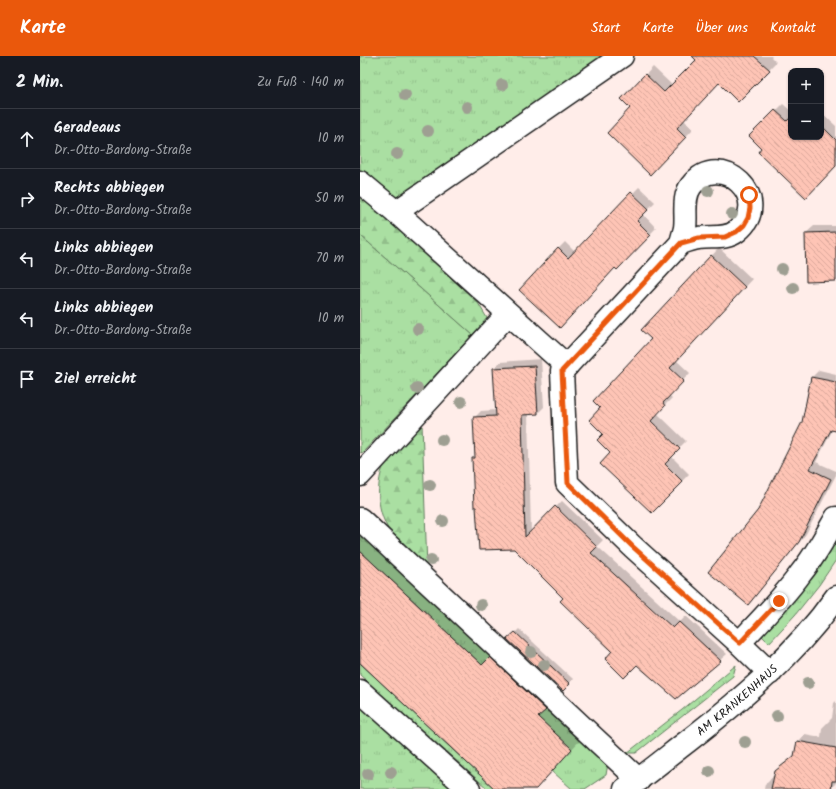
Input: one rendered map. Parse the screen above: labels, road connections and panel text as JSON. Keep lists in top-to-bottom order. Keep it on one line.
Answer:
{"streets":{"street":["AM KRANKENHAUS"]},"page":{"header":"Karte","nav":["Start","Karte","Über uns","Kontakt"],"heading":["2 Min.","Zu Fuß · 140 m"],"map_buttons":["+","−"],"list":[["Geradeaus","Dr.-Otto-Bardong-Straße","10 m"],["Rechts abbiegen","Dr.-Otto-Bardong-Straße","50 m"],["Links abbiegen","Dr.-Otto-Bardong-Straße","70 m"],["Links abbiegen","Dr.-Otto-Bardong-Straße","10 m"],"Ziel erreicht"]}}
